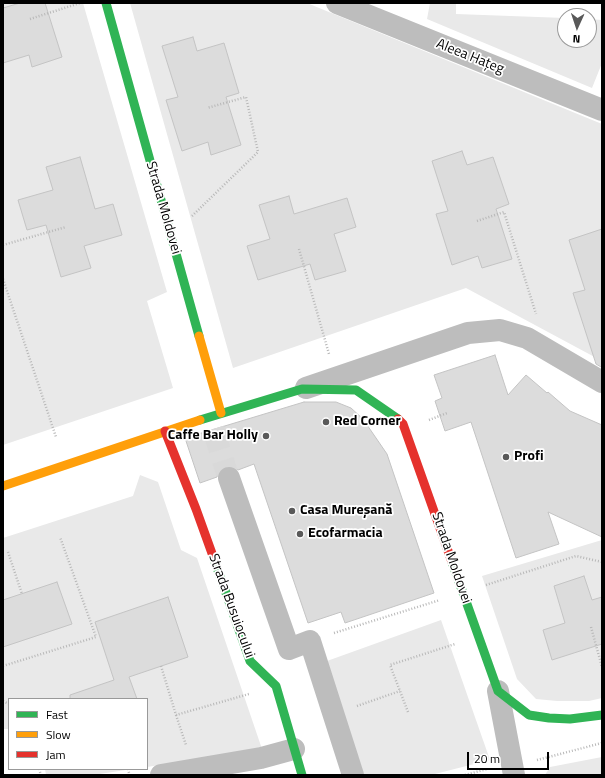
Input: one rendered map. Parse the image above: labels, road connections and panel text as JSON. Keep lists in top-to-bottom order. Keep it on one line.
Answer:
{"streets":{"street":["Aleea Hațeg","Strada Moldovei","Strada Busuiocului"]},"crossings":[["Strada Moldovei","Strada Busuiocului"]],"places":["Red Corner","Caffe Bar Holly","Profi","Casa Mureșană","Ecofarmacia"],"legend":["Fast","Slow","Jam"],"scale_bar":"20 m","north":"bottom"}
